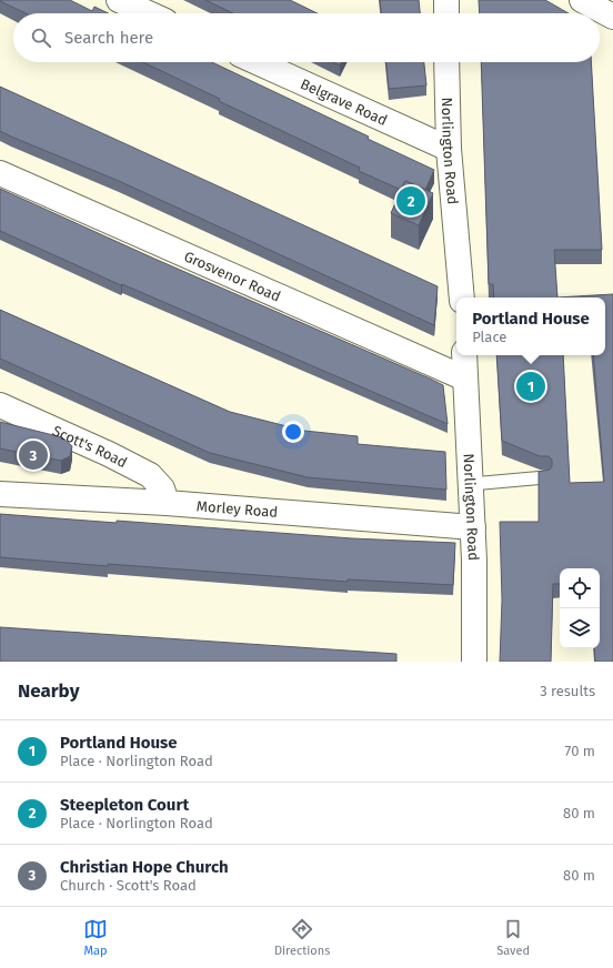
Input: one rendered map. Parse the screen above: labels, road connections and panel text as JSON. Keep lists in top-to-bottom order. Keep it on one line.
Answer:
{"streets":{"street":["Belgrave Road","Norlington Road","Grosvenor Road","Scott's Road","Morley Road"]},"crossings":[["Belgrave Road","Norlington Road"],["Norlington Road","Grosvenor Road"],["Norlington Road","Morley Road"],["Scott's Road","Morley Road"]],"page":{"search":"Search here","pins":["2","1","3"],"popup":["Portland House","Place"],"heading":["Nearby","3 results"],"list":[{"mark":"1","name":"Portland House","note":"Place · Norlington Road","value":"70 m"},{"mark":"2","name":"Steepleton Court","note":"Place · Norlington Road","value":"80 m"},{"mark":"3","name":"Christian Hope Church","note":"Church · Scott's Road","value":"80 m"}],"nav":["Map","Directions","Saved"]}}
